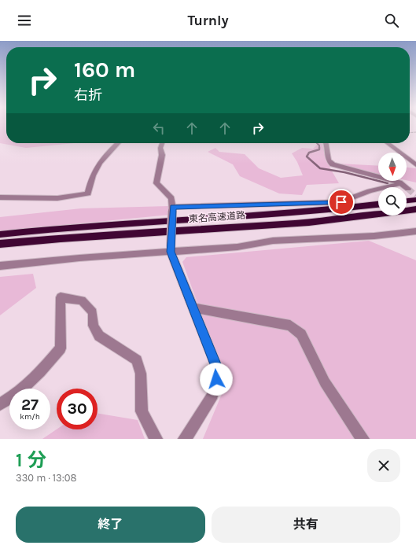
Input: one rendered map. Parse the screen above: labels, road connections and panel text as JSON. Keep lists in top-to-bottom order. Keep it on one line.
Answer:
{"streets":{"highway":["東名高速道路"]},"north":"bottom","page":{"header":"Turnly","turn":["160 m","右折"],"speed":"27 km/h","limit":"30","heading":["1 分","330 m · 13:08"],"buttons":["終了","共有"]}}
